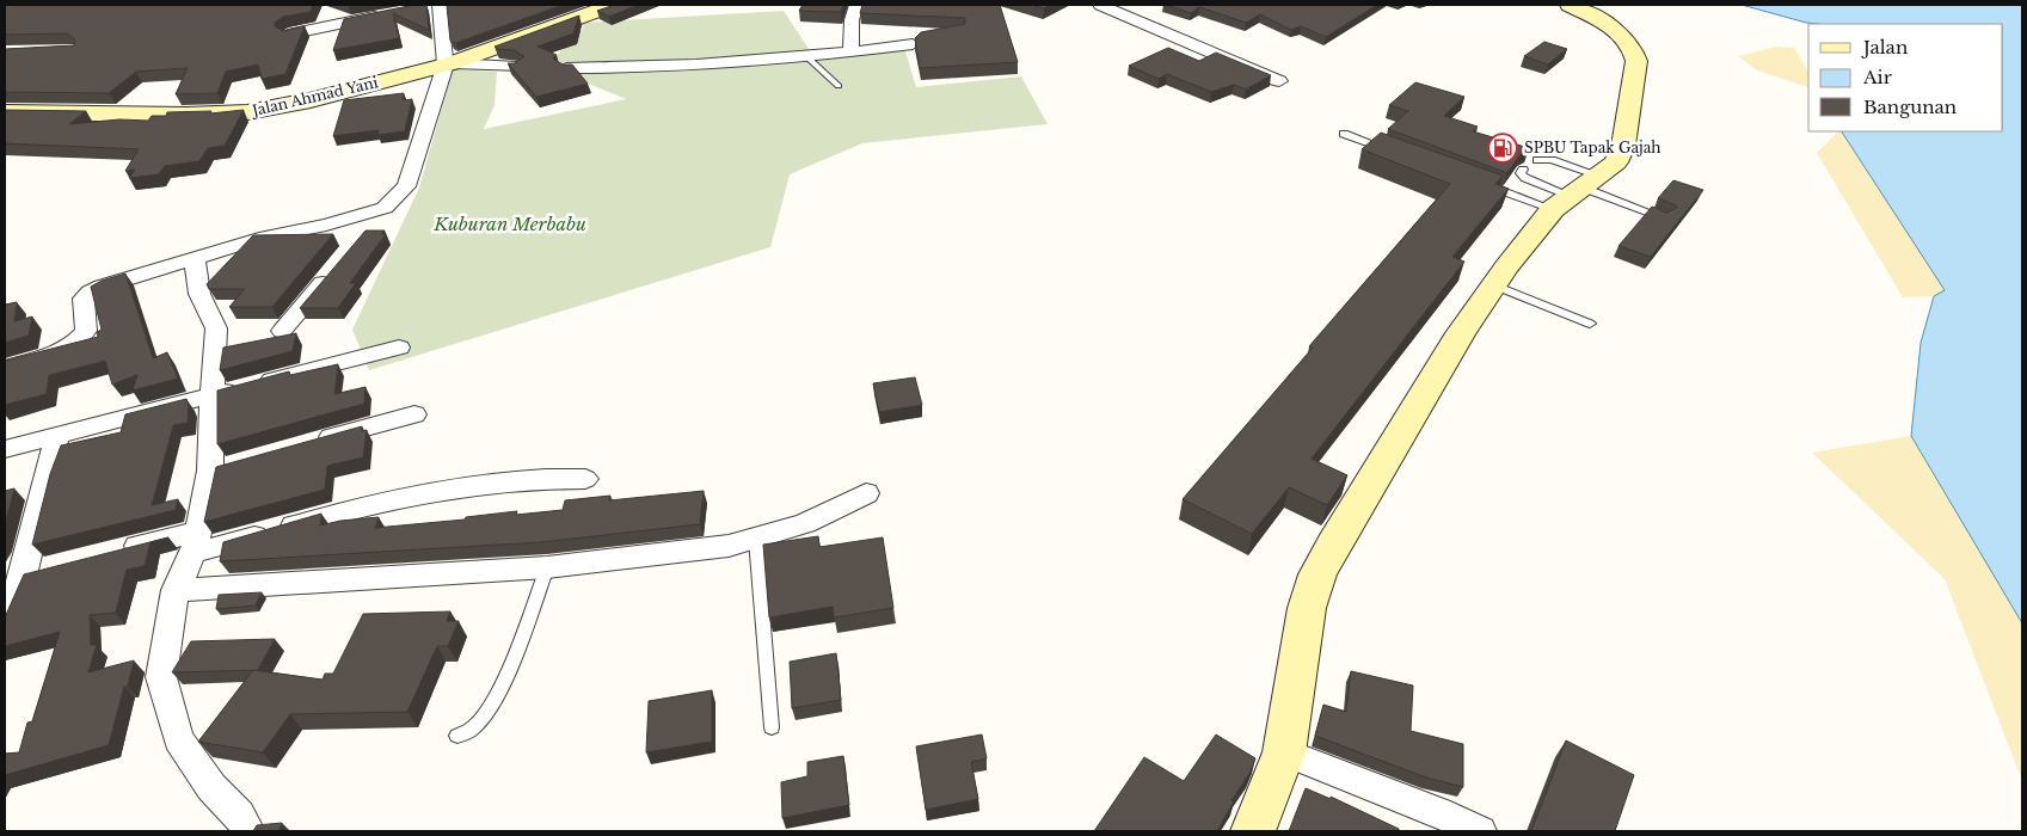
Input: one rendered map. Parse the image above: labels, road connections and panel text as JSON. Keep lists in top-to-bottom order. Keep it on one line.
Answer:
{"streets":{"street":["Jalan Ahmad Yani"]},"parks":["Kuburan Merbabu"],"places":{"fuel station":["SPBU Tapak Gajah"]},"legend":["Jalan","Air","Bangunan"]}
